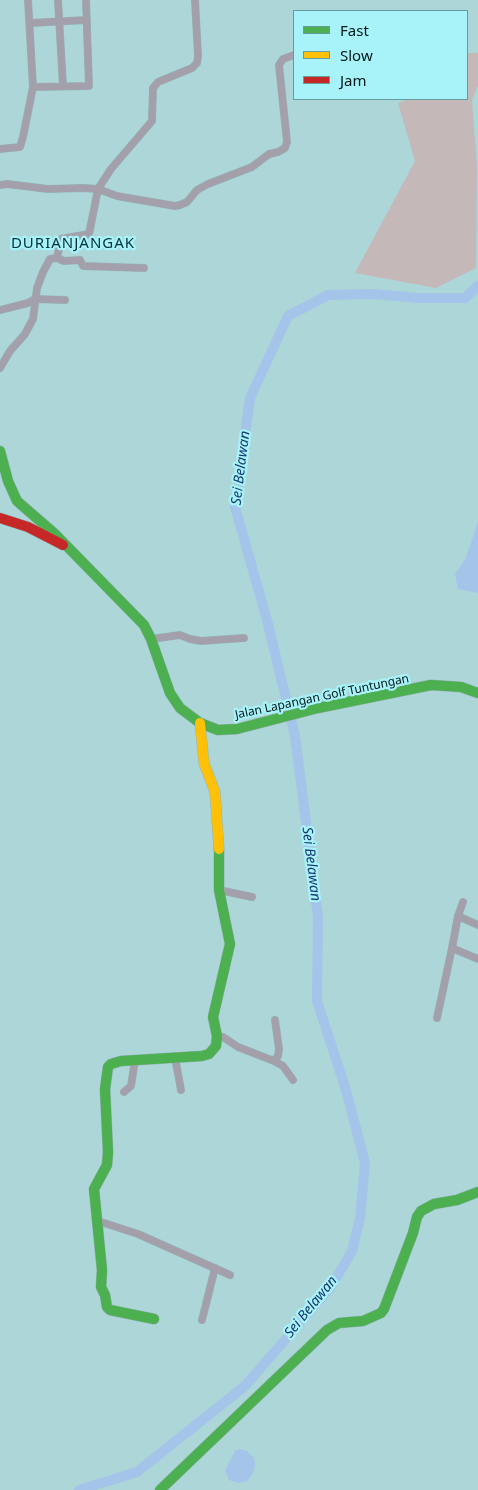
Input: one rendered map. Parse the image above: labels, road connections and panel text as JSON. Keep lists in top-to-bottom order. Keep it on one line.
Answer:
{"streets":{"street":["Jalan Lapangan Golf Tuntungan"]},"districts":["DURIANJANGAK"],"water":["Sei Belawan"],"legend":["Fast","Slow","Jam"]}
